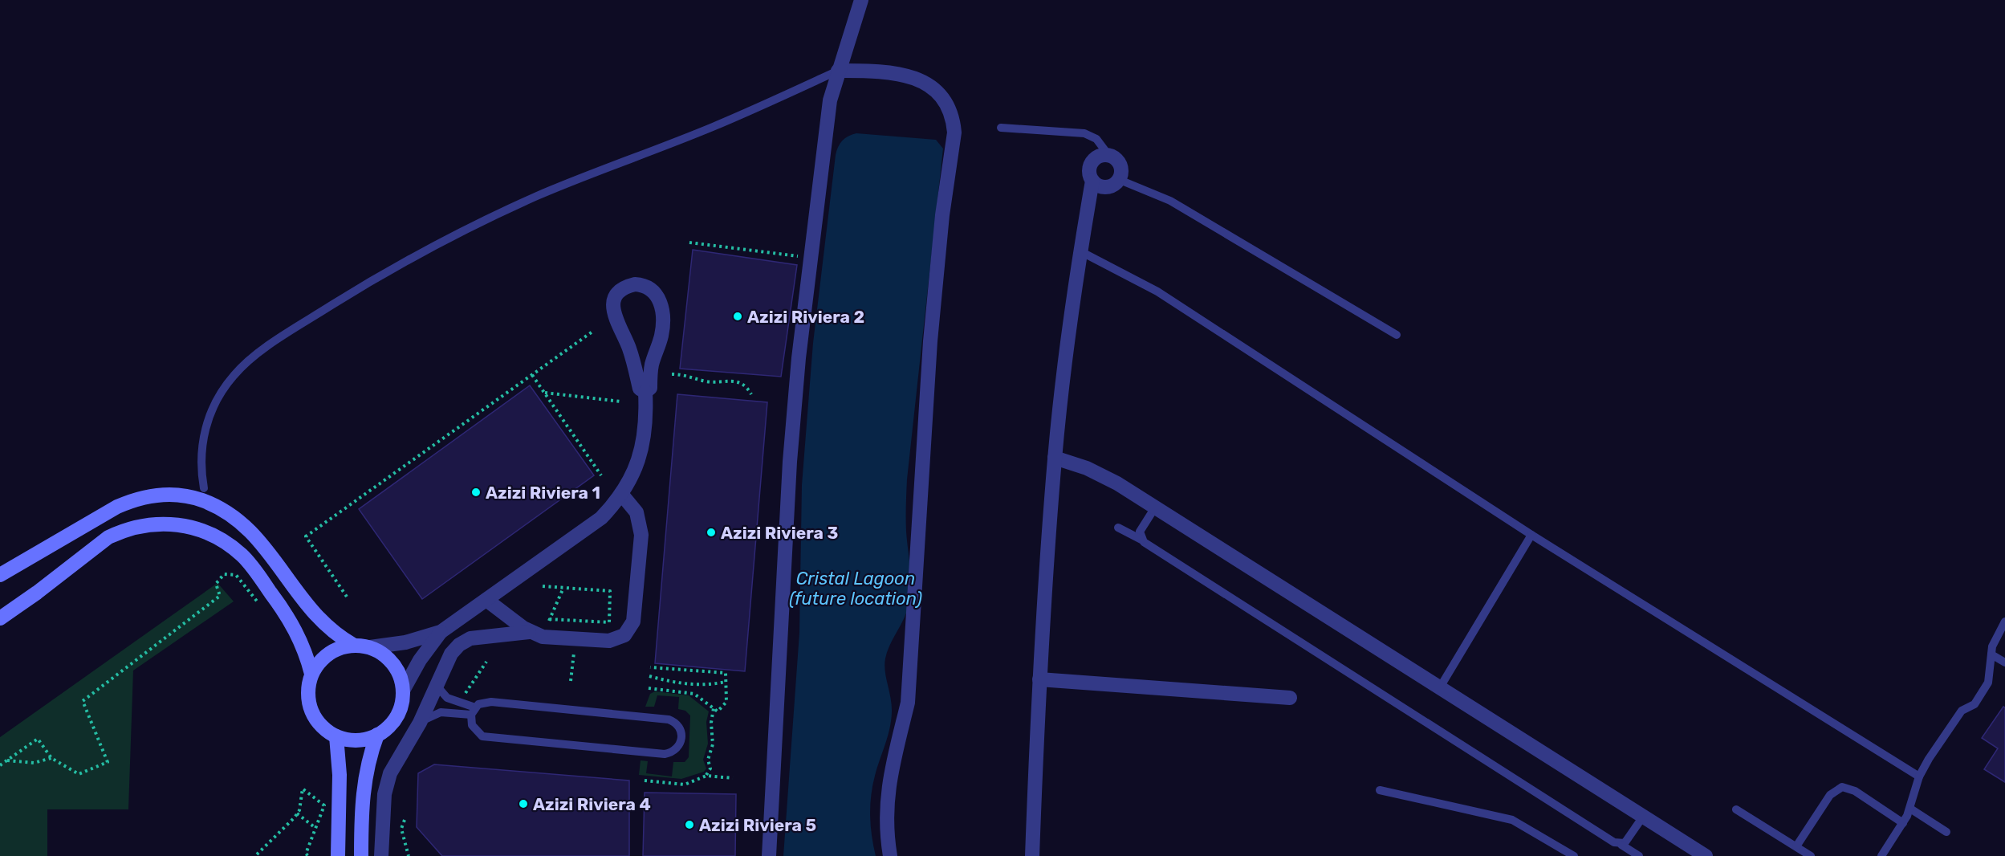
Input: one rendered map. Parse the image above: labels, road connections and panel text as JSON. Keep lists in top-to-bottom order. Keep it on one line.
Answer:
{"water":["Cristal Lagoon (future location)"],"places":["Azizi Riviera 2","Azizi Riviera 1","Azizi Riviera 3","Azizi Riviera 4","Azizi Riviera 5"]}
